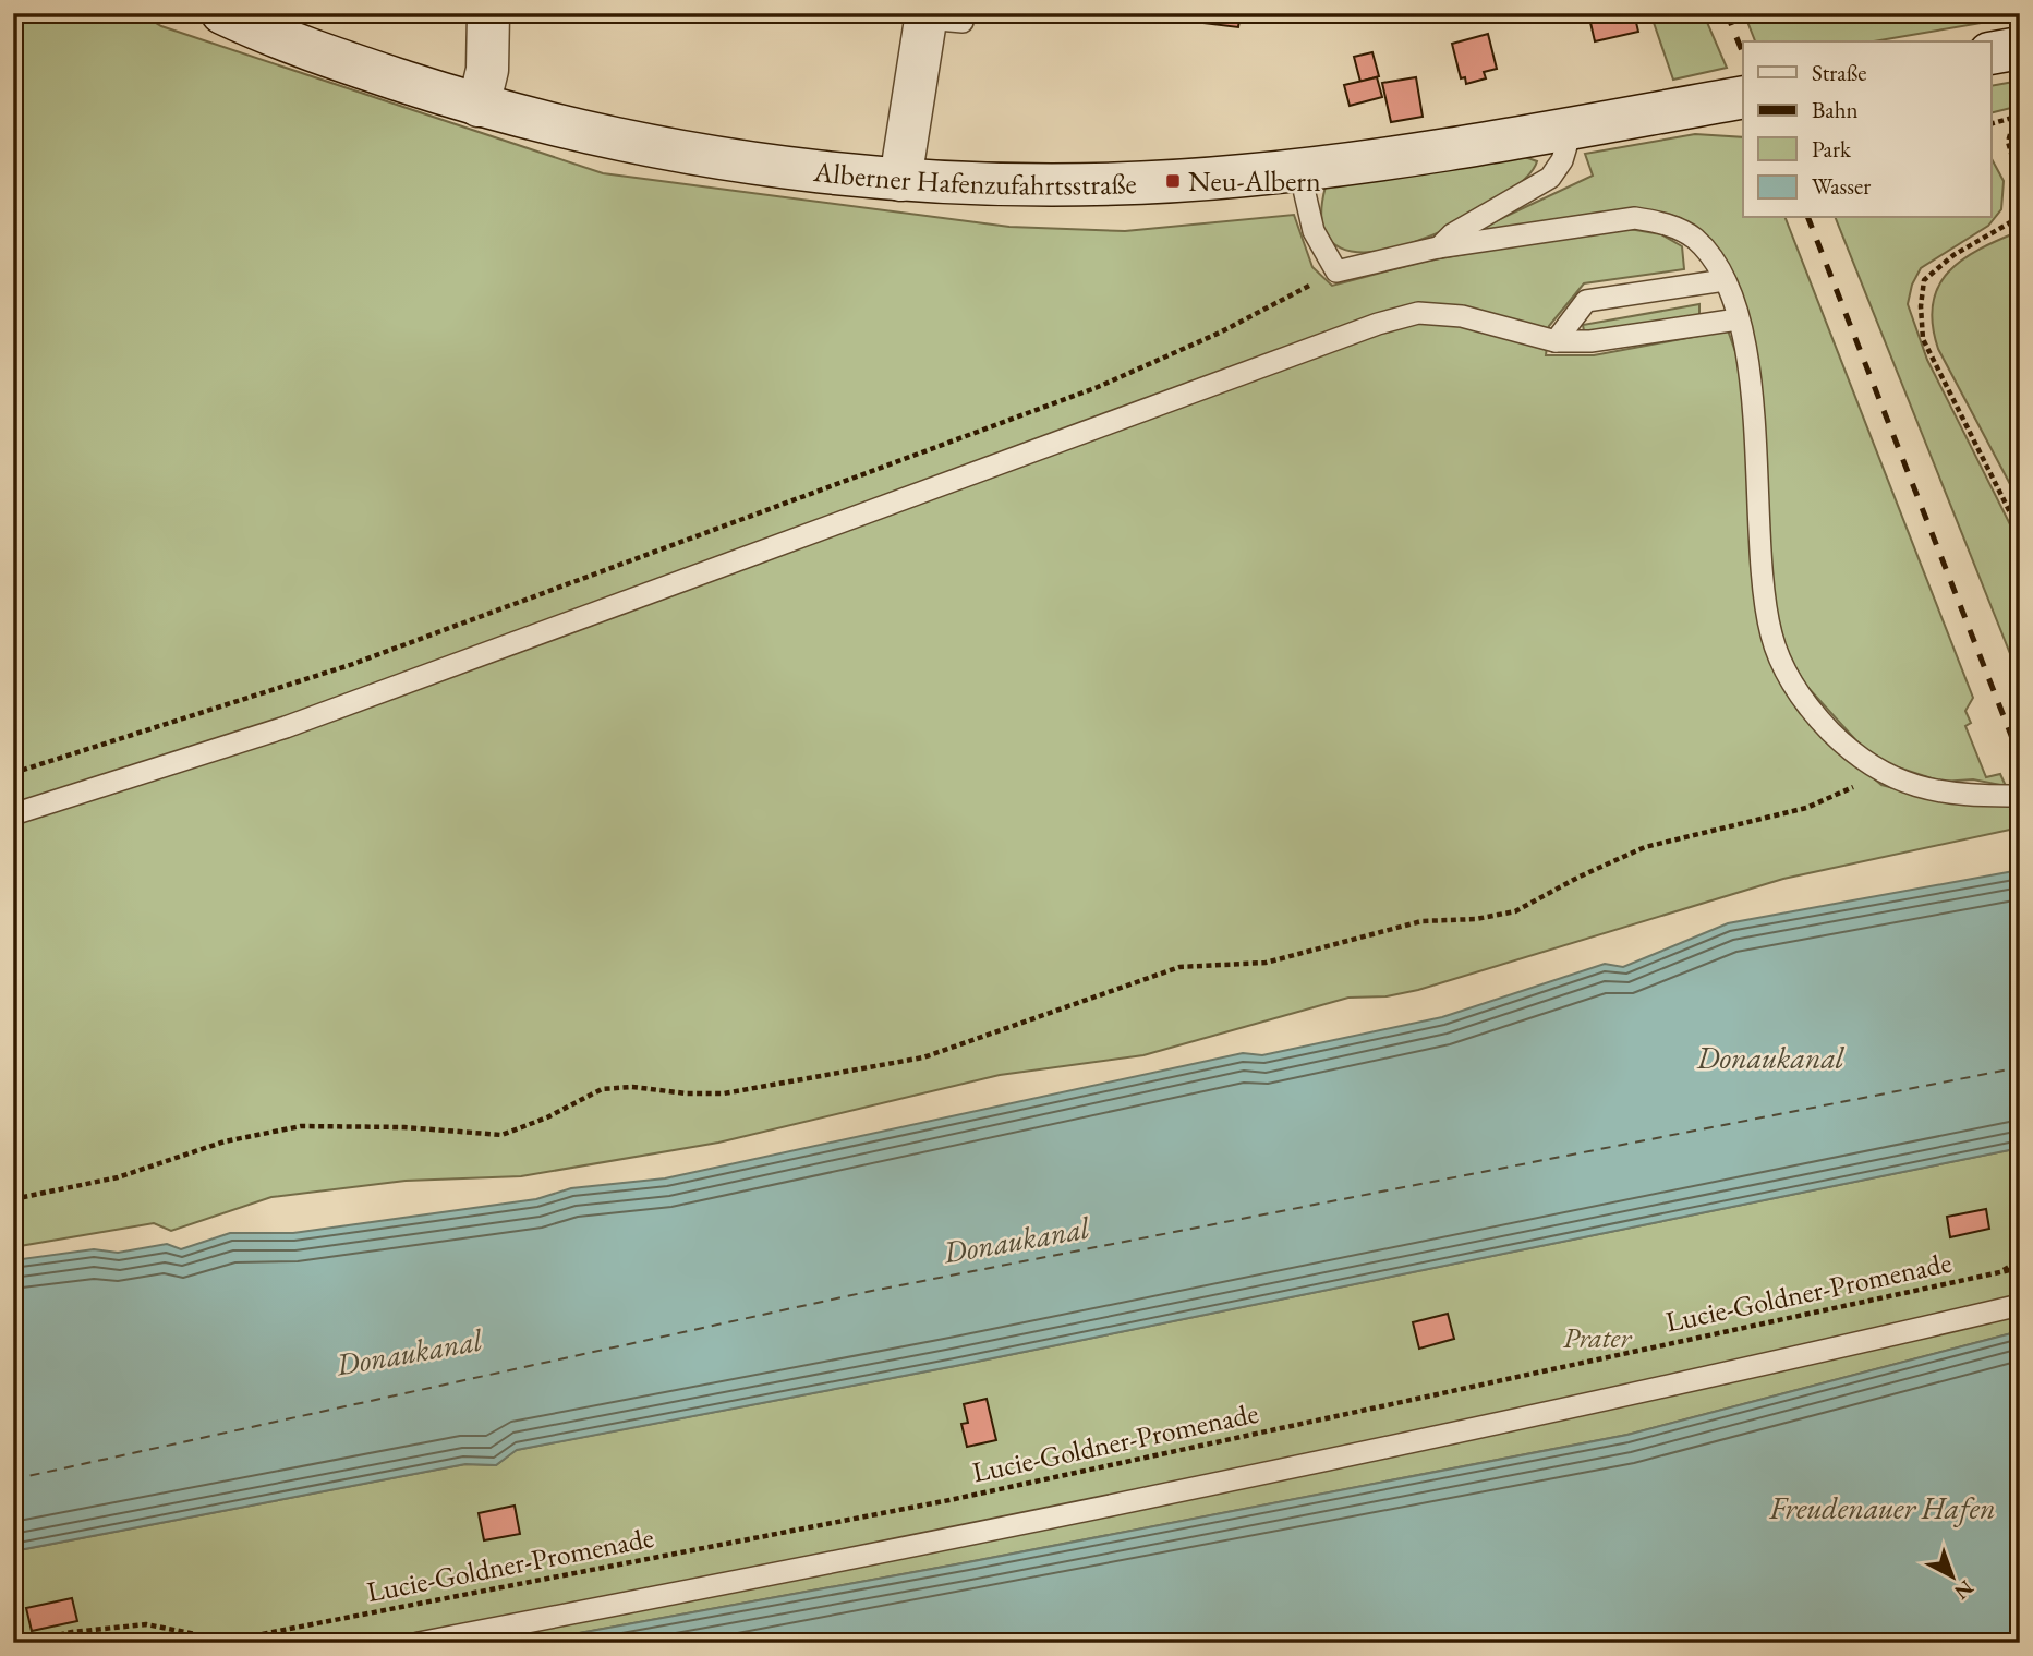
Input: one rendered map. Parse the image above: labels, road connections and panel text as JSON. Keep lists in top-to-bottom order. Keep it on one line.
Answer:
{"streets":{"main road":["Alberner Hafenzufahrtsstraße"],"path":["Lucie-Goldner-Promenade"]},"water":["Donaukanal","Freudenauer Hafen"],"parks":["Prater"],"places":{"transit":["Neu-Albern"]},"legend":["Straße","Bahn","Park","Wasser"],"north":"bottom right"}
